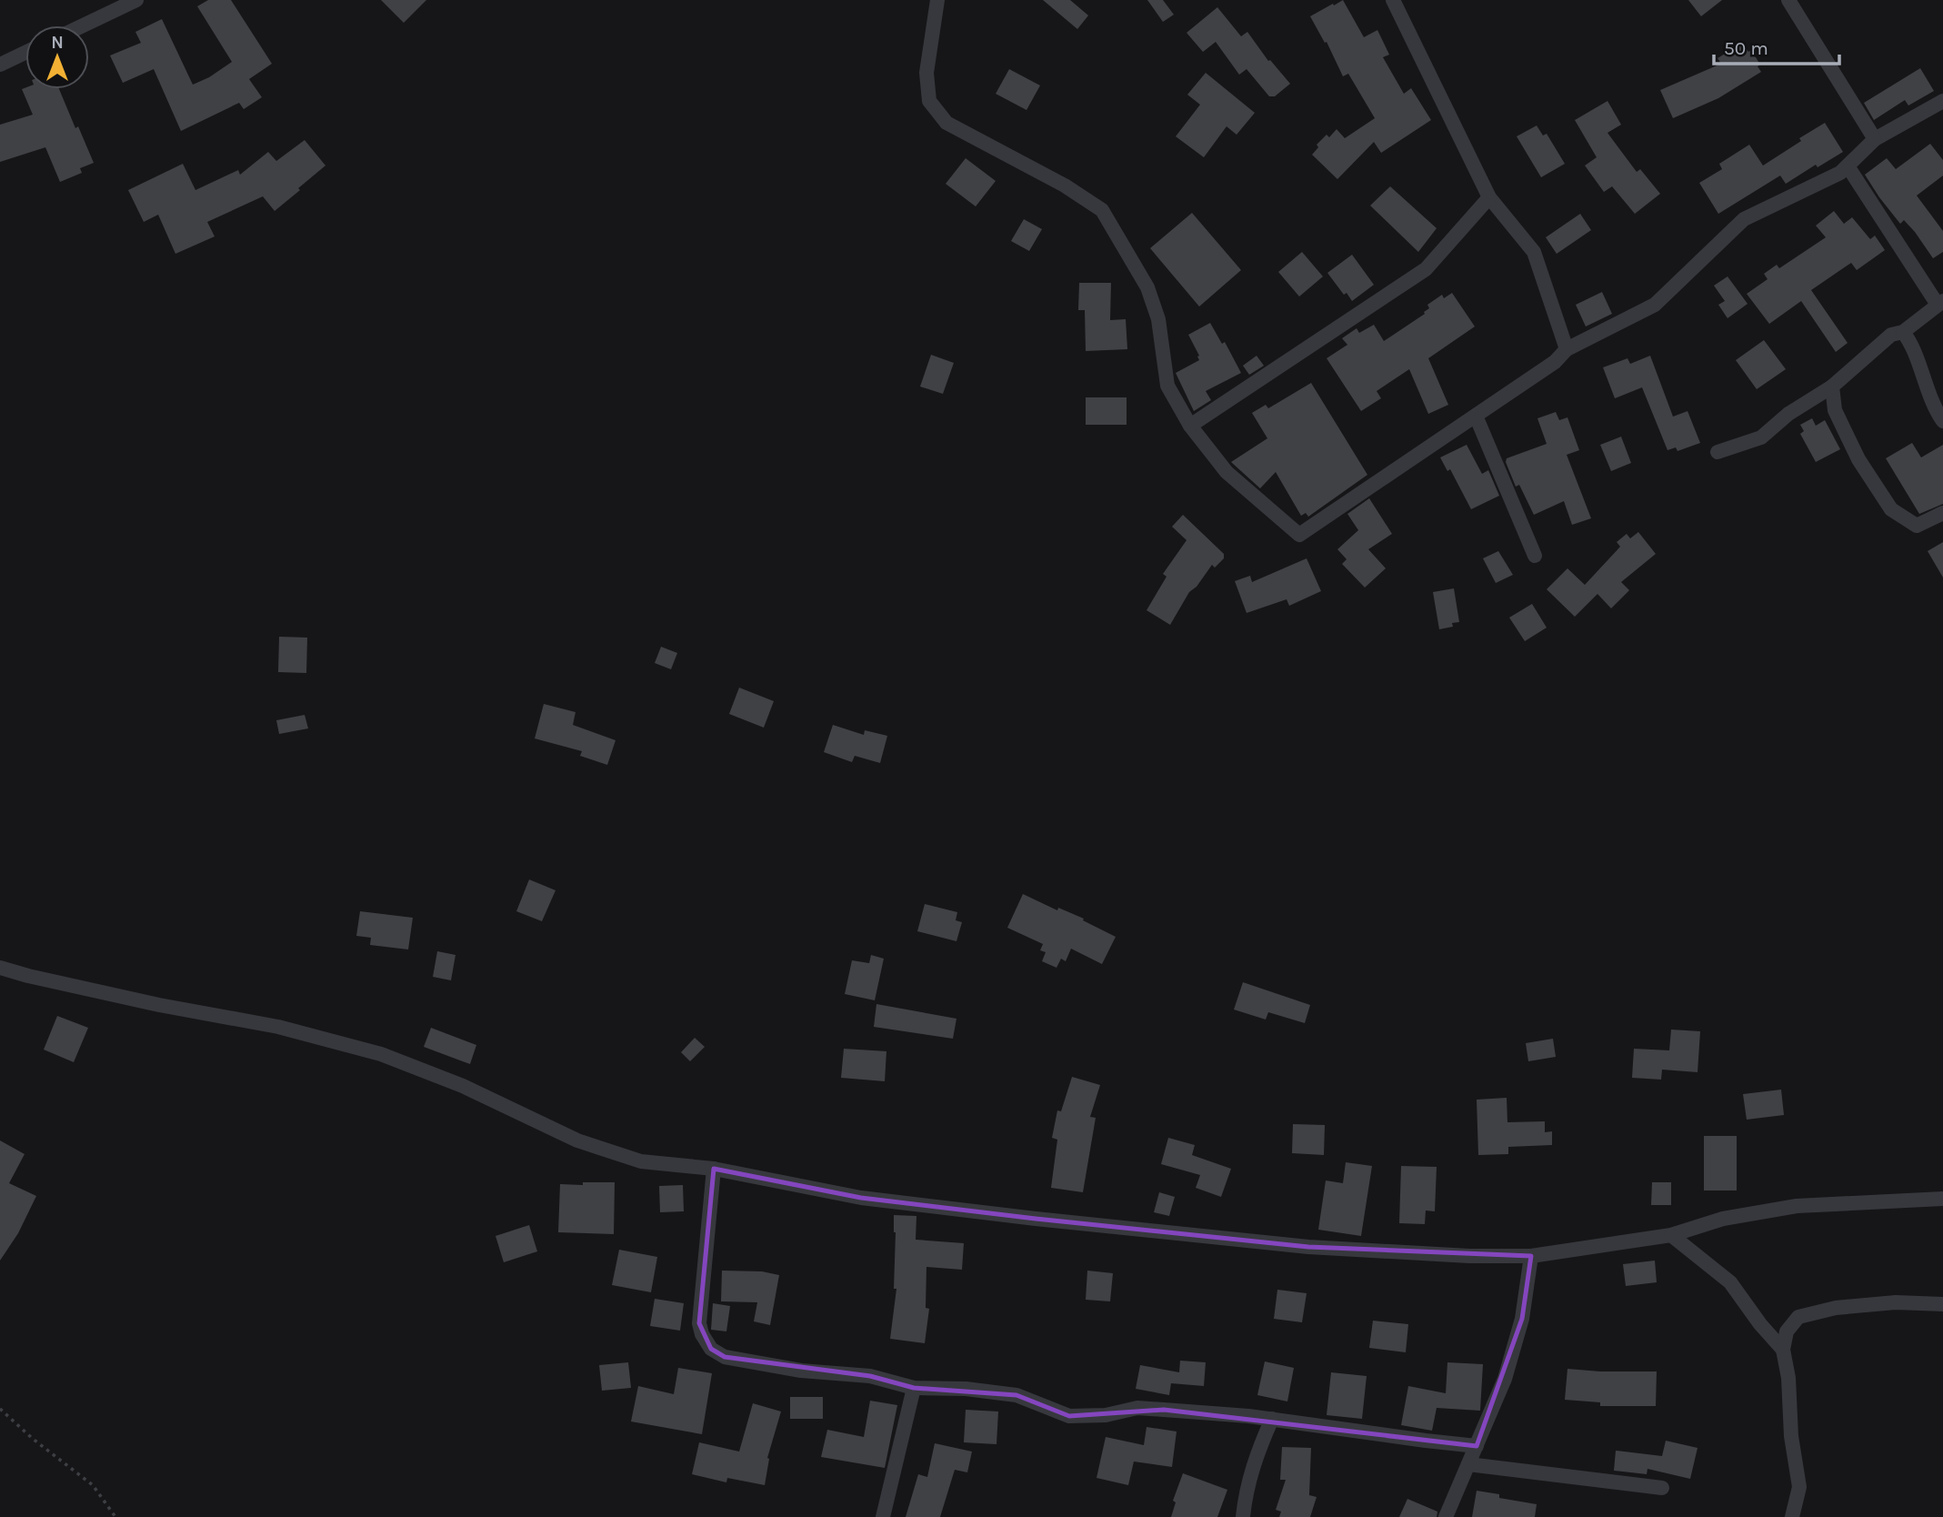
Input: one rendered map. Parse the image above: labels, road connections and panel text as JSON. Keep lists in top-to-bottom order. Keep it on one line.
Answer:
{"scale_bar":"50 m","north":"top"}
